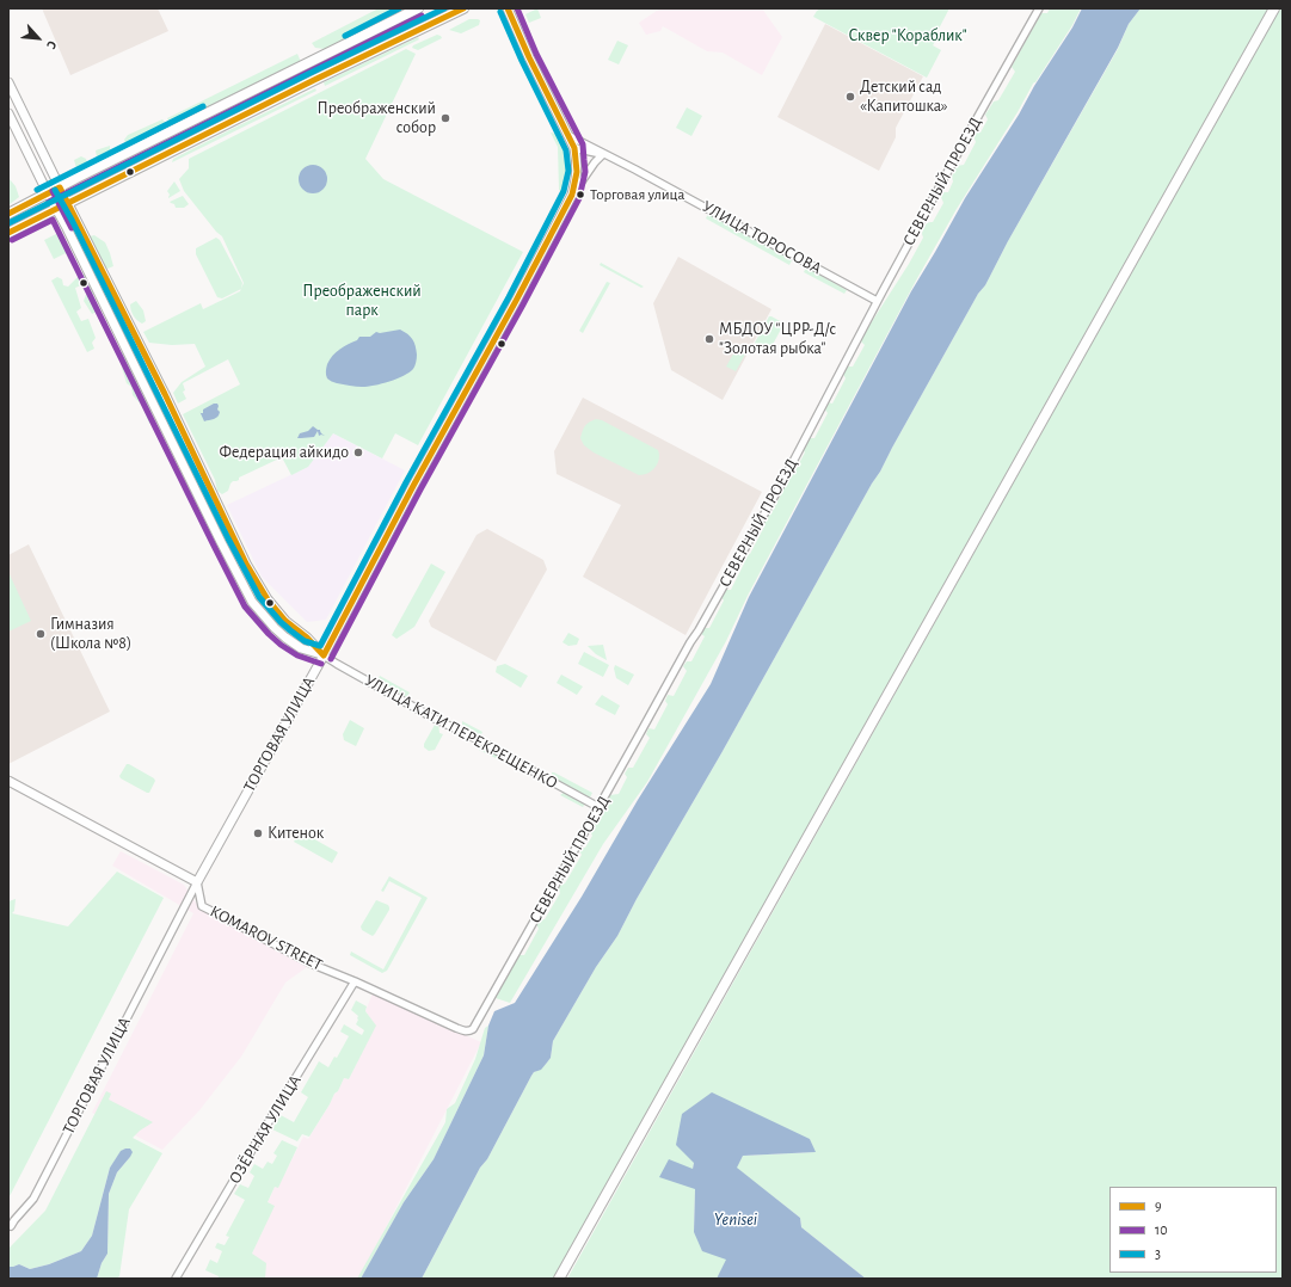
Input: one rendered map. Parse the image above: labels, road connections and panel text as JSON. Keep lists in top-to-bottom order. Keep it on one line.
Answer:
{"streets":{"street":["СЕВЕРНЫЙ ПРОЕЗД","УЛИЦА ТОРОСОВА","УЛИЦА КАТИ ПЕРЕКРЕЩЕНКО","ТОРГОВАЯ УЛИЦА","KOMAROV STREET","ОЗЁРНАЯ УЛИЦА"]},"crossings":[["СЕВЕРНЫЙ ПРОЕЗД","УЛИЦА ТОРОСОВА"],["СЕВЕРНЫЙ ПРОЕЗД","УЛИЦА КАТИ ПЕРЕКРЕЩЕНКО"],["СЕВЕРНЫЙ ПРОЕЗД","KOMAROV STREET"],["УЛИЦА ТОРОСОВА","ТОРГОВАЯ УЛИЦА"],["УЛИЦА КАТИ ПЕРЕКРЕЩЕНКО","ТОРГОВАЯ УЛИЦА"],["ТОРГОВАЯ УЛИЦА","KOMAROV STREET"],["KOMAROV STREET","ОЗЁРНАЯ УЛИЦА"]],"water":["Yenisei"],"parks":["Сквер \"Кораблик\"","Преображенский парк"],"places":["Детский сад «Капитошка»","Преображенский собор","Торговая улица","МБДОУ \"ЦРР-Д/с \"Золотая рыбка\"","Федерация айкидо","Гимназия (Школа №8)","Китенок"],"lines":["transit line 9","transit line 10","transit line 3"],"legend":["9","10","3"],"north":"bottom right"}
